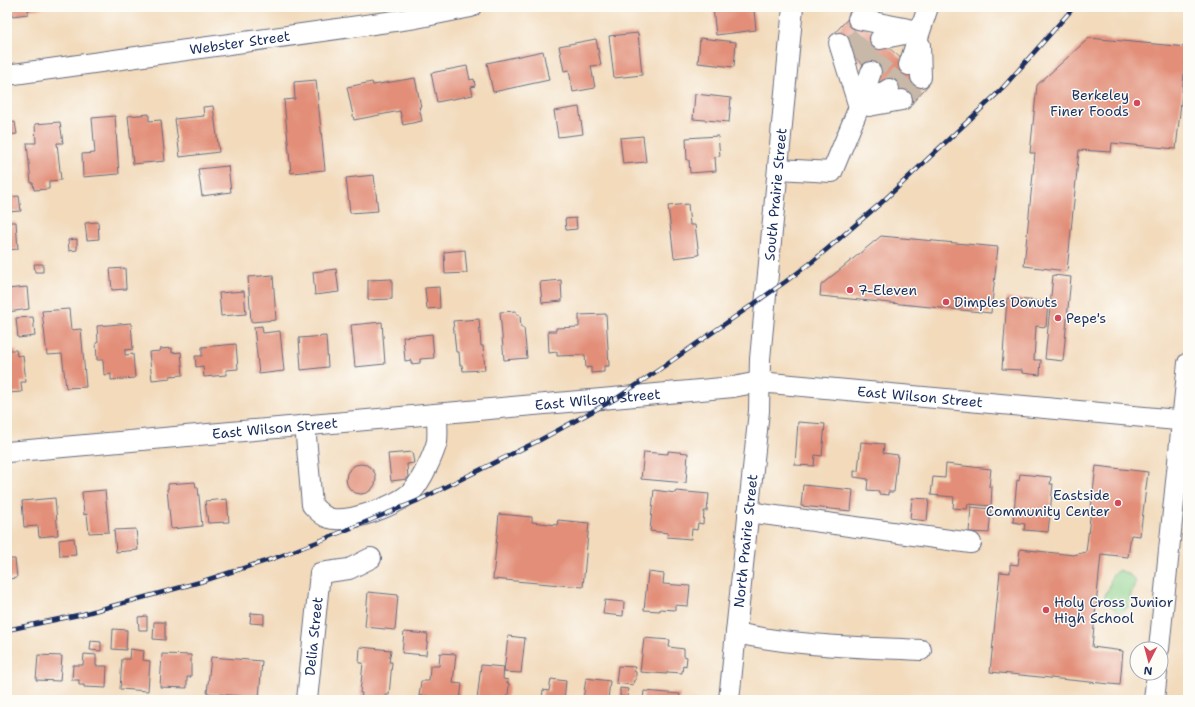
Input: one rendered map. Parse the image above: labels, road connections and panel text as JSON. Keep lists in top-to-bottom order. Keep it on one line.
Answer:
{"streets":{"street":["Webster Street","South Prairie Street","East Wilson Street","North Prairie Street","Delia Street"]},"crossings":[["South Prairie Street","East Wilson Street"],["South Prairie Street","North Prairie Street"],["East Wilson Street","North Prairie Street"]],"places":["Berkeley Finer Foods","7-Eleven","Dimples Donuts","Pepe's","Eastside Community Center","Holy Cross Junior High School"],"north":"bottom"}
